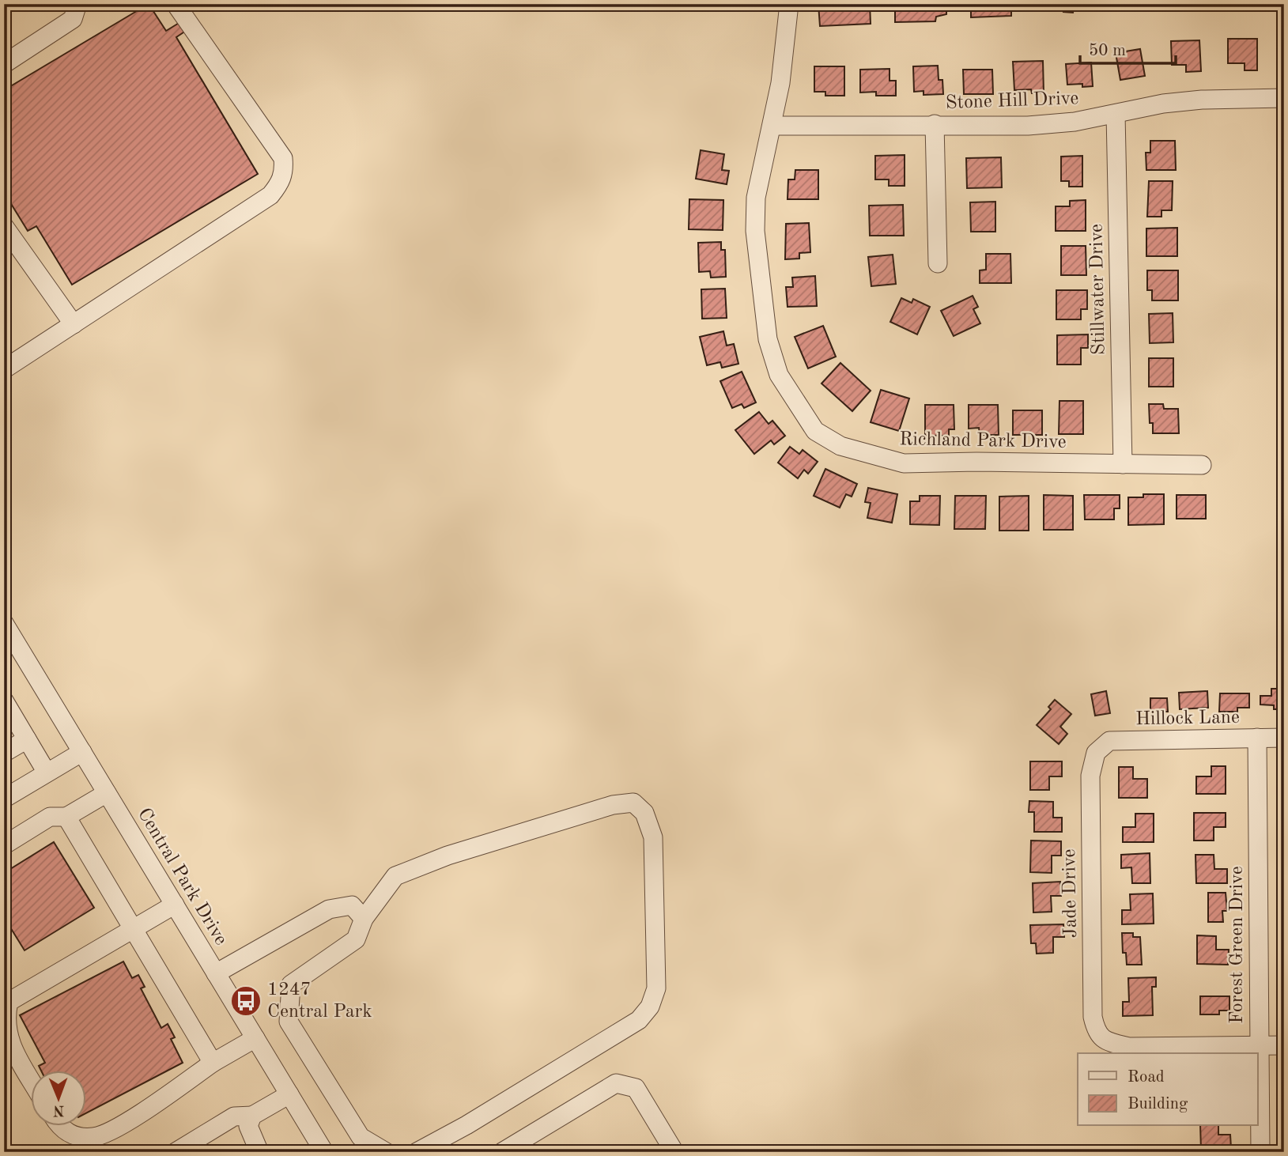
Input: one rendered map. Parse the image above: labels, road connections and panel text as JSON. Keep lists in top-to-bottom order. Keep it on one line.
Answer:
{"streets":{"street":["Stone Hill Drive","Stillwater Drive","Richland Park Drive","Hillock Lane","Central Park Drive","Jade Drive","Forest Green Drive"]},"crossings":[["Stone Hill Drive","Stillwater Drive"],["Stone Hill Drive","Richland Park Drive"],["Stillwater Drive","Richland Park Drive"],["Hillock Lane","Jade Drive"],["Hillock Lane","Forest Green Drive"],["Jade Drive","Forest Green Drive"]],"places":{"bus stop":["1247 Central Park"]},"legend":["Road","Building"],"scale_bar":"50 m","north":"bottom"}
